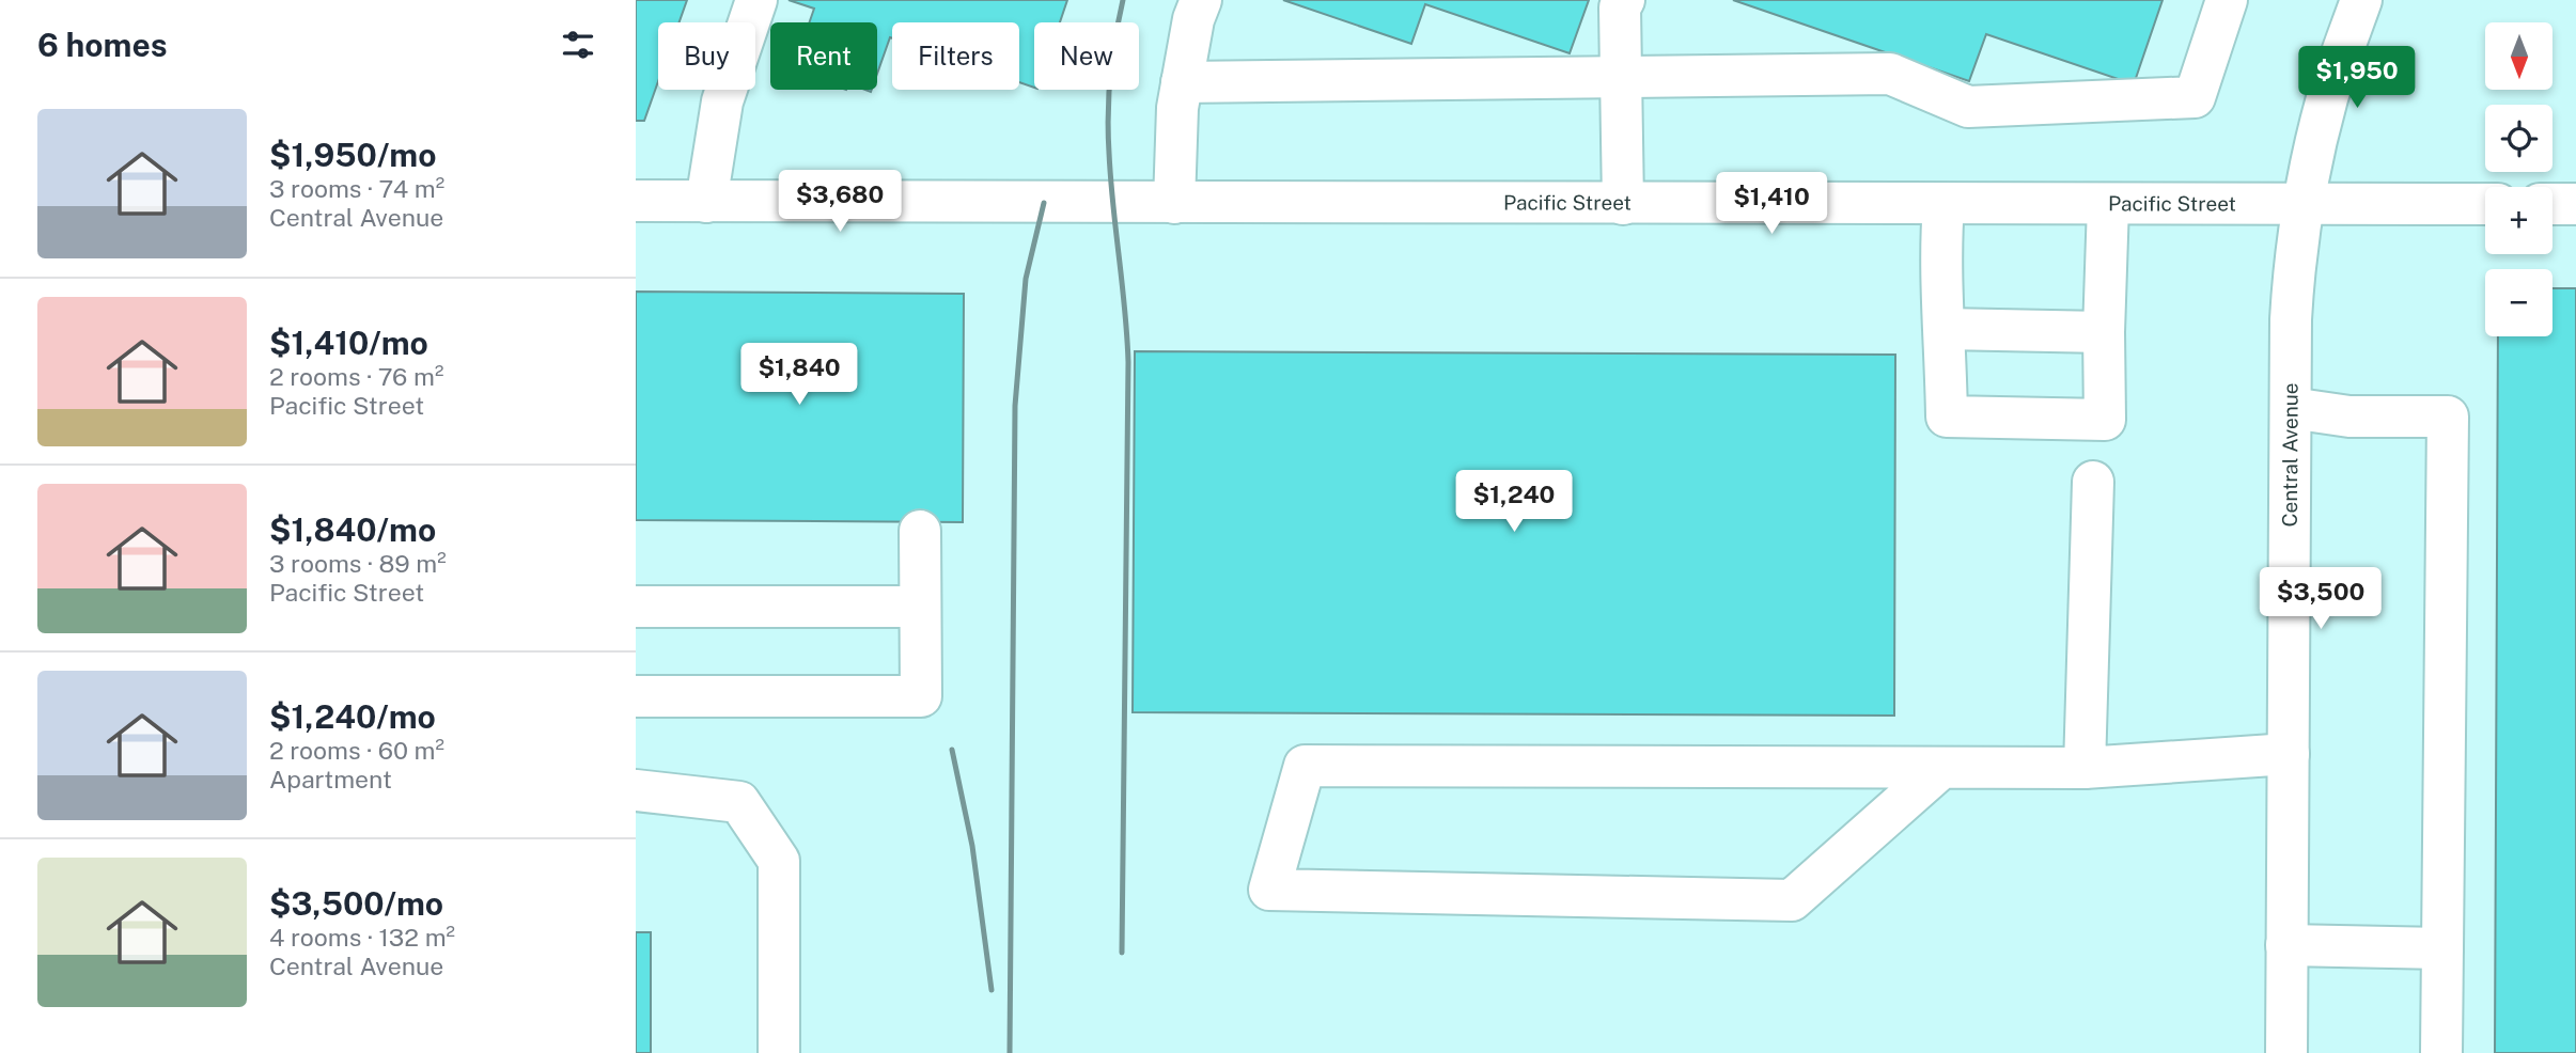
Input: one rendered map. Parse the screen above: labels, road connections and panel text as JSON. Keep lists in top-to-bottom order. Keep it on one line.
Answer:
{"streets":{"street":["Pacific Street","Central Avenue"]},"crossings":[["Pacific Street","Central Avenue"]],"north":"bottom","page":{"heading":"6 homes","map_buttons":["+","−"],"chip":["Buy","Rent","Filters","New"],"price":["$1,950","$3,680","$1,410","$1,840","$1,240","$3,500"],"list":[{"name":"$1,950/mo","note":"3 rooms · 74 m² · Central Avenue"},{"name":"$1,410/mo","note":"2 rooms · 76 m² · Pacific Street"},{"name":"$1,840/mo","note":"3 rooms · 89 m² · Pacific Street"},{"name":"$1,240/mo","note":"2 rooms · 60 m² · Apartment"},{"name":"$3,500/mo","note":"4 rooms · 132 m² · Central Avenue"}]}}
